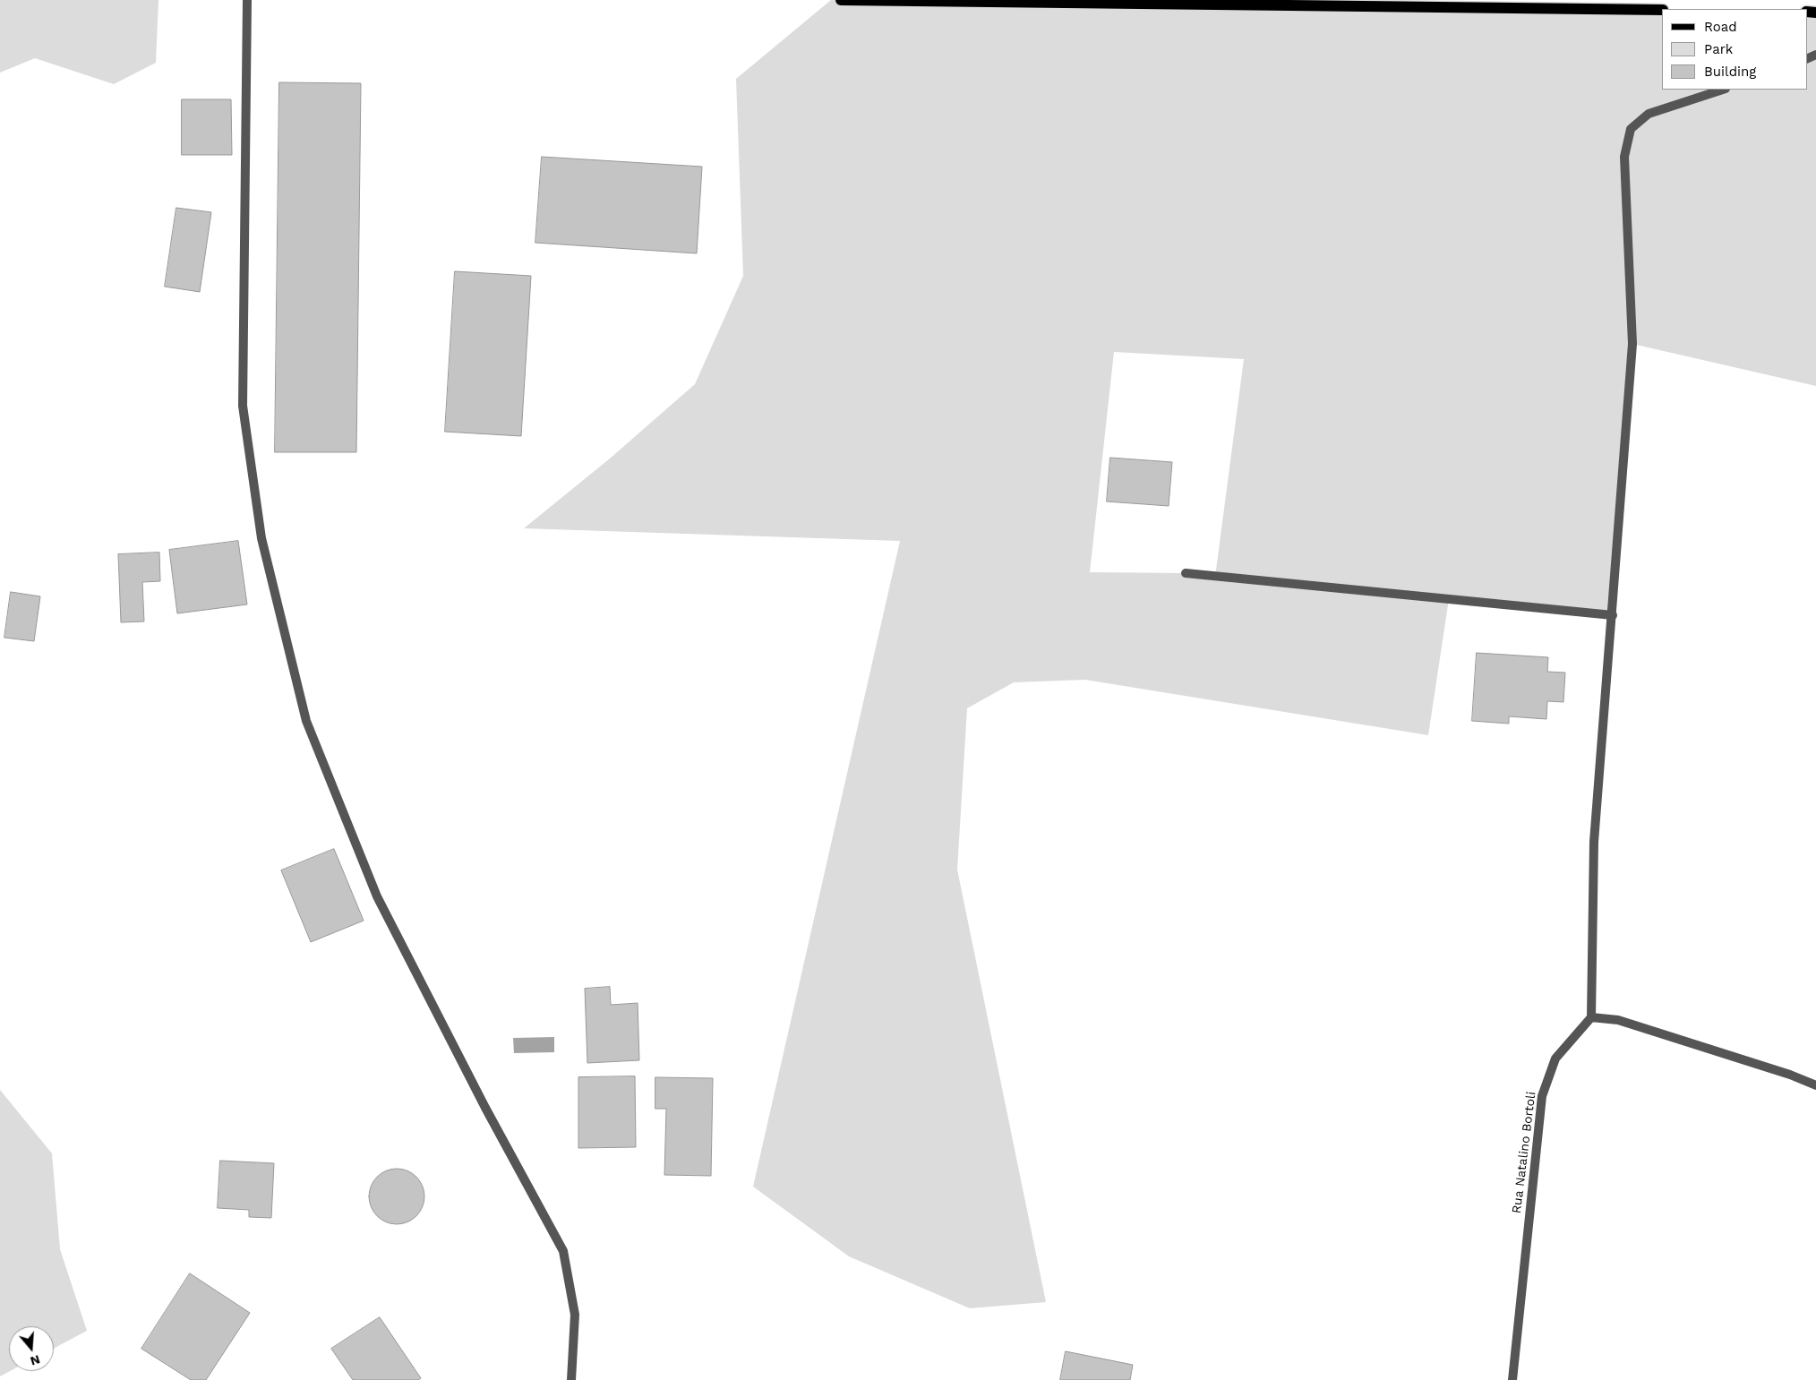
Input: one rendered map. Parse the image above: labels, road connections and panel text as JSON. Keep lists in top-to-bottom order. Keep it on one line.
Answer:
{"streets":{"street":["Rua Natalino Bortoli"]},"legend":["Road","Park","Building"],"north":"bottom"}
